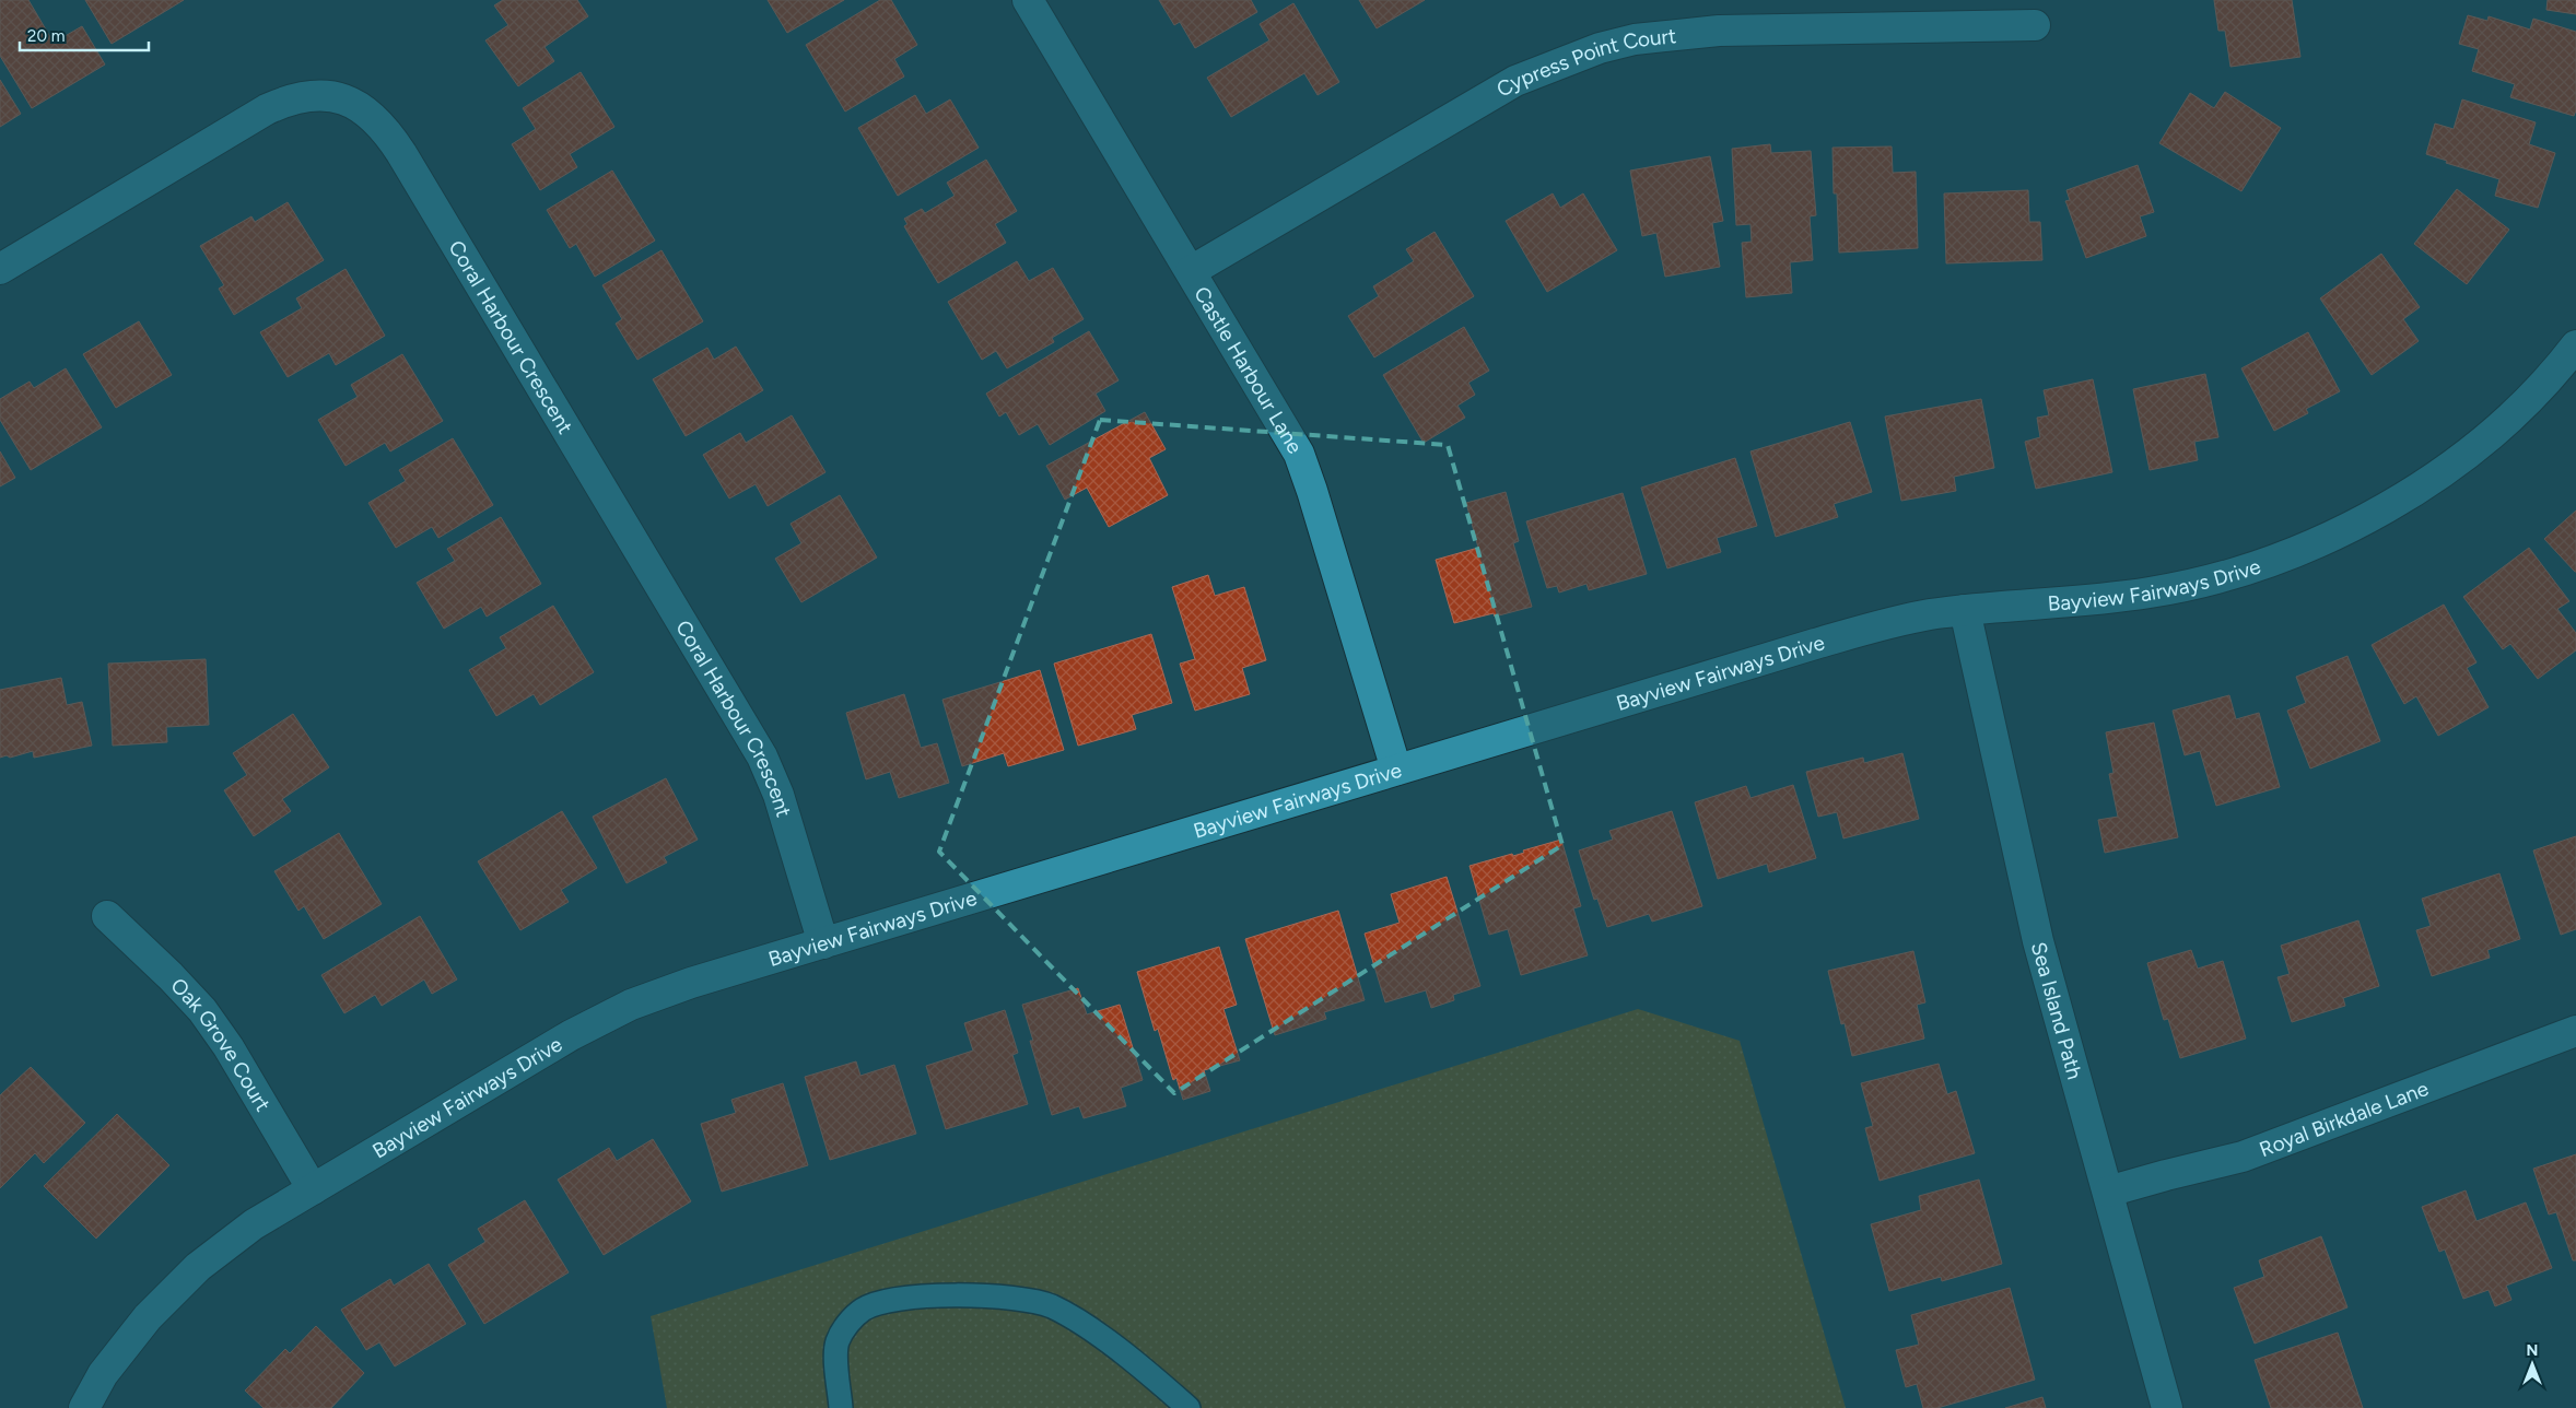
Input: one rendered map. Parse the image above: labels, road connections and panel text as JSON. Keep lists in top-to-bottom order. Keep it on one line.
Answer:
{"streets":{"street":["Cypress Point Court","Coral Harbour Crescent","Castle Harbour Lane","Bayview Fairways Drive","Sea Island Path","Oak Grove Court","Royal Birkdale Lane"]},"crossings":[["Cypress Point Court","Castle Harbour Lane"],["Coral Harbour Crescent","Bayview Fairways Drive"],["Castle Harbour Lane","Bayview Fairways Drive"],["Bayview Fairways Drive","Sea Island Path"],["Bayview Fairways Drive","Oak Grove Court"],["Sea Island Path","Royal Birkdale Lane"]],"scale_bar":"20 m","north":"top"}
